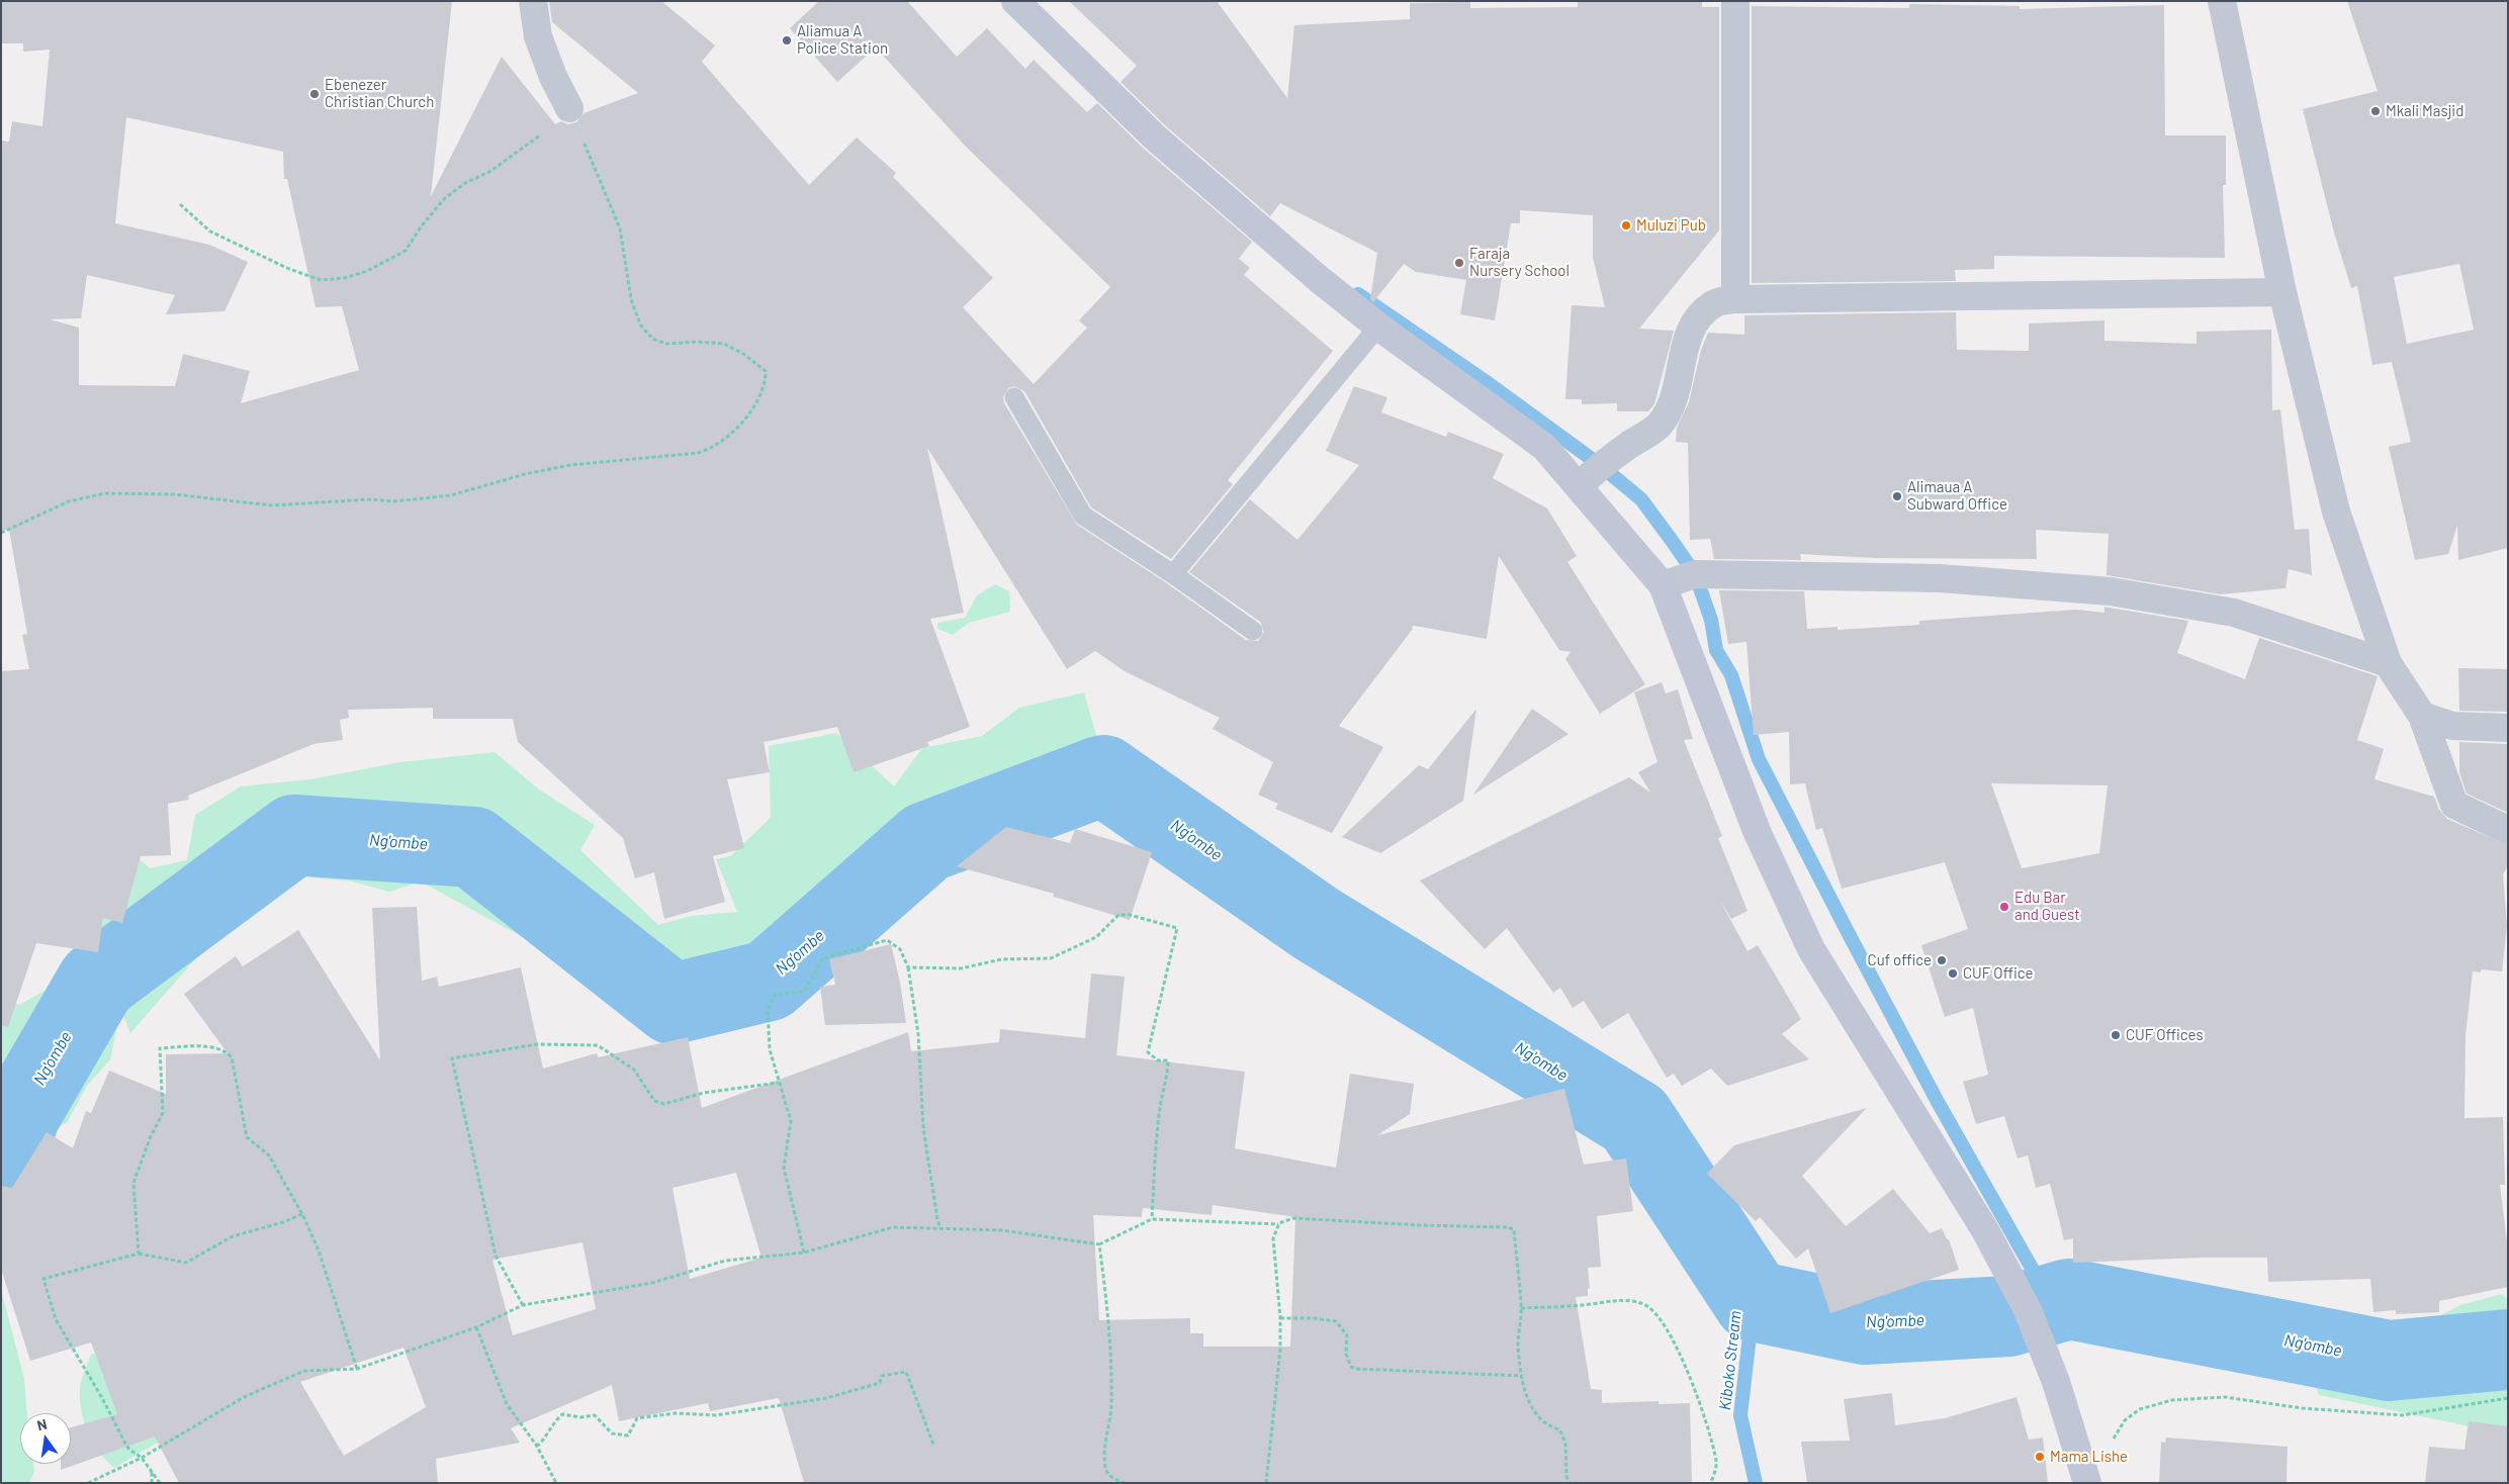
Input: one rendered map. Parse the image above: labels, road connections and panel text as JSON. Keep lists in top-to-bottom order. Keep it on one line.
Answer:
{"water":["Ng'ombe","Kiboko Stream"],"places":["Aliamua A Police Station","Ebenezer Christian Church","Mkali Masjid","Muluzi Pub","Faraja Nursery School","Alimaua A Subward Office","Edu Bar and Guest","Cuf office","CUF Office","CUF Offices","Mama Lishe"],"north":"top"}
